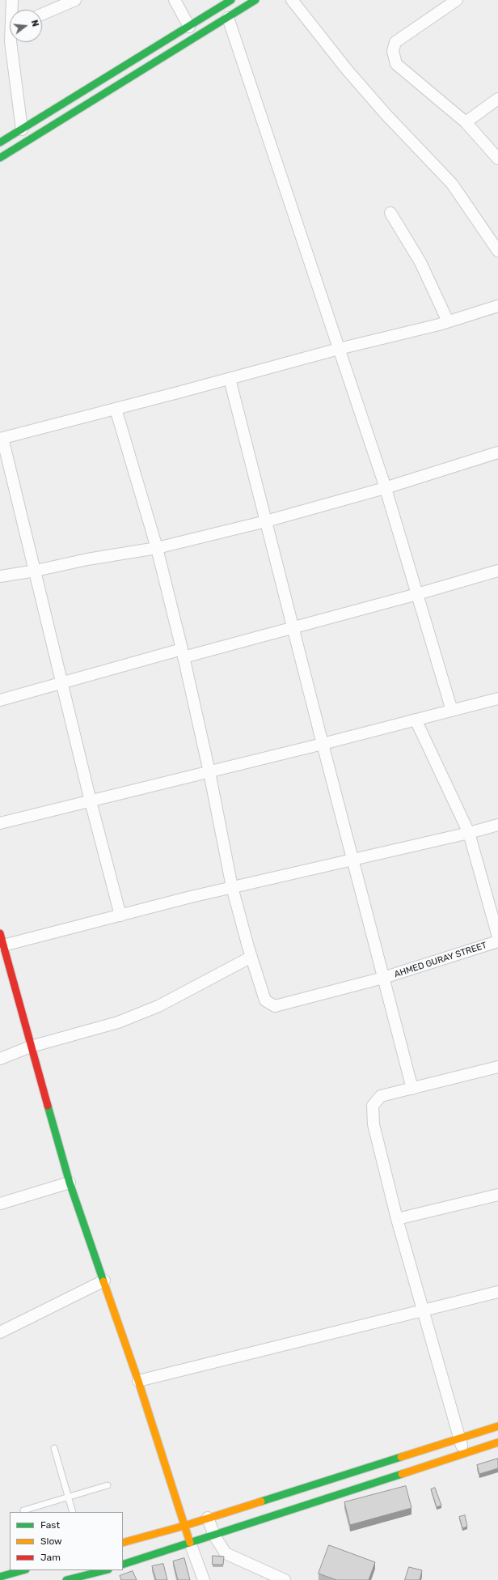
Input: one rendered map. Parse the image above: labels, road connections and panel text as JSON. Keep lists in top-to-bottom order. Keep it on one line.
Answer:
{"streets":{"street":["AHMED GURAY STREET"]},"legend":["Fast","Slow","Jam"],"north":"right"}
